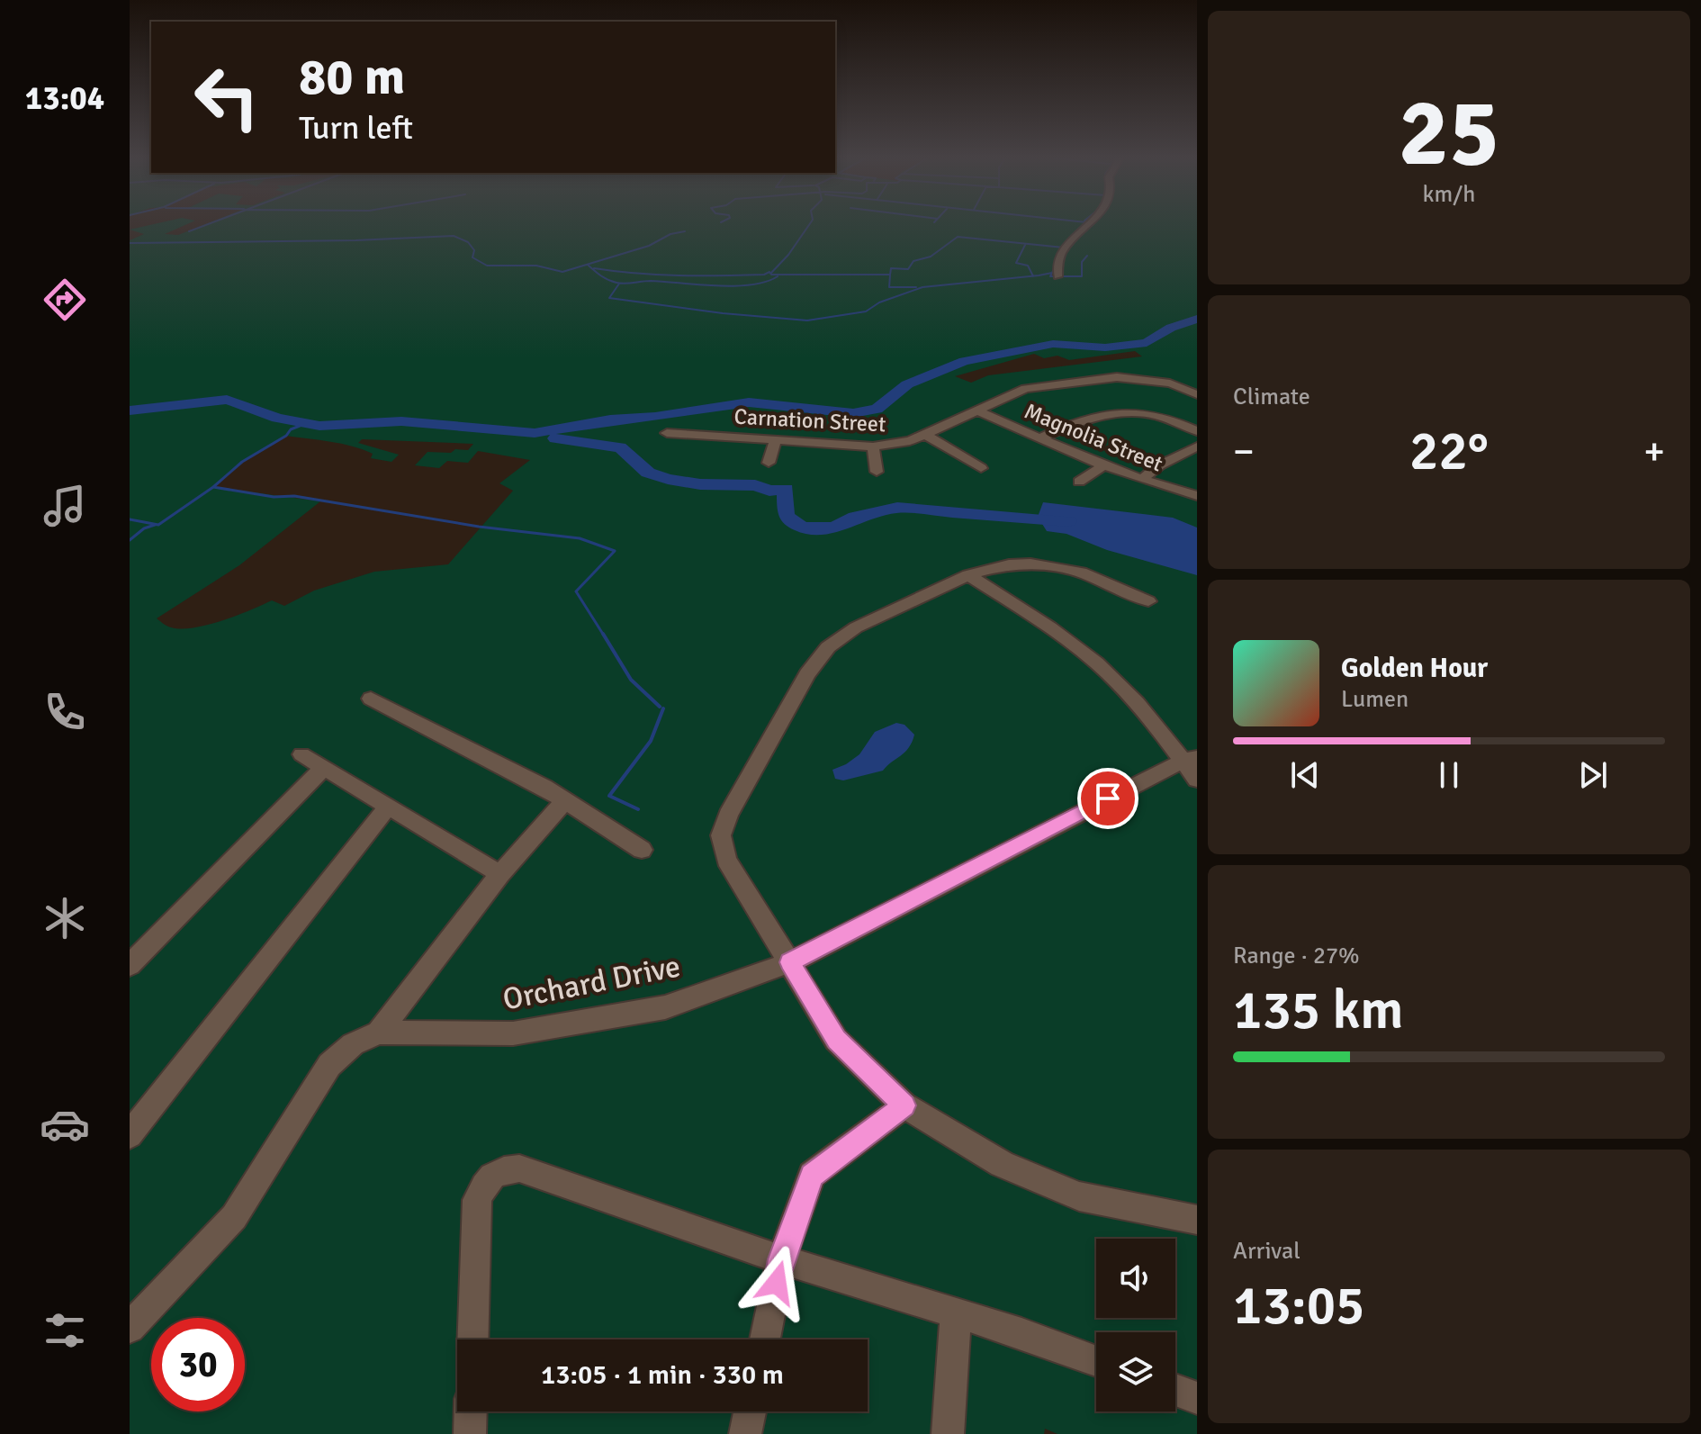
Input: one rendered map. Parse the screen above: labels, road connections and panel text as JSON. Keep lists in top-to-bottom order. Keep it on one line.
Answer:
{"streets":{"street":["Carnation Street","Magnolia Street","Orchard Drive"]},"crossings":[["Carnation Street","Magnolia Street"]],"page":{"tabs":"13:04","tile":[["25","km/h"],"Climate",["Range · 27%","135 km"],["Arrival","13:05"]],"turn":["80 m","Turn left"],"heat":["−","22°","+"],"song":["Golden Hour","Lumen"],"limit":"30","trip":"13:05 · 1 min · 330 m"}}
